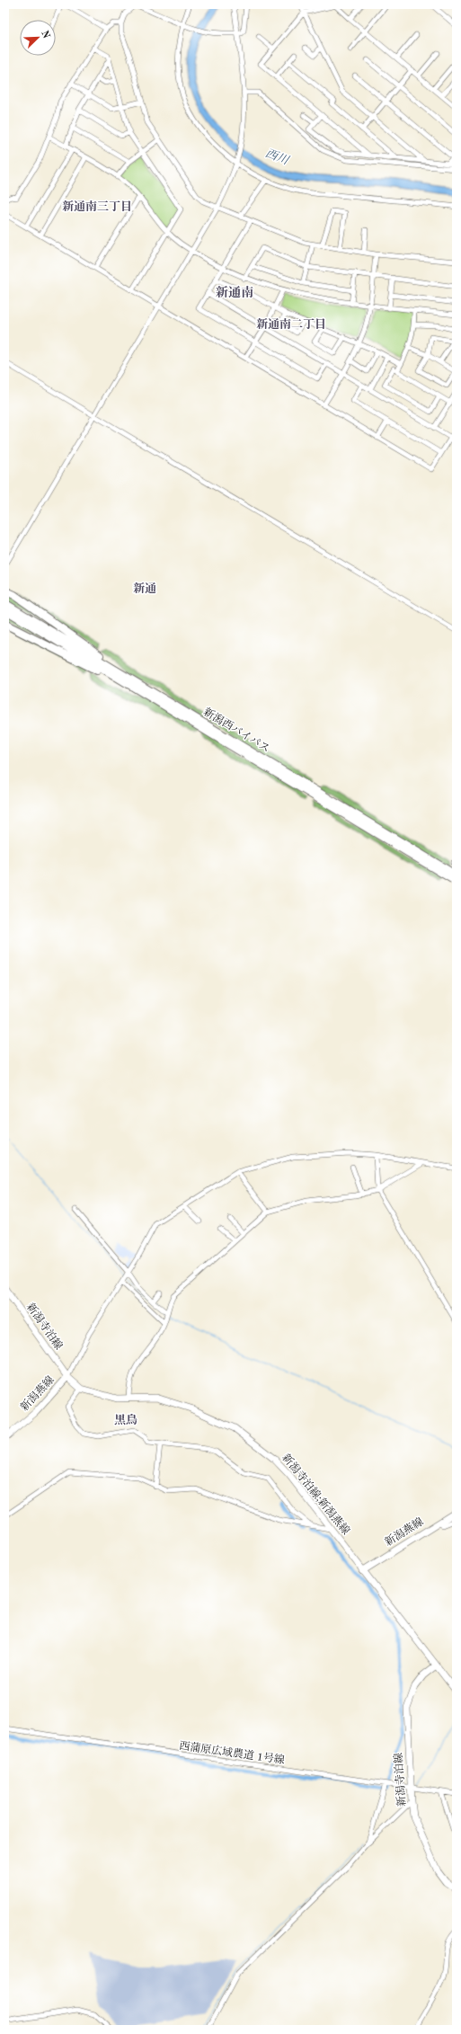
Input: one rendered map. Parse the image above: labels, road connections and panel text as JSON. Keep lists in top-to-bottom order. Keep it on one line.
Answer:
{"streets":{"highway":["新潟西バイパス"],"main road":["新潟寺泊線","新潟燕線","新潟寺泊線;新潟燕線"],"street":["西蒲原広域農道 1号線"]},"crossings":[["新潟寺泊線","新潟燕線"],["新潟寺泊線","新潟寺泊線;新潟燕線"],["新潟寺泊線","西蒲原広域農道 1号線"],["新潟燕線","新潟寺泊線;新潟燕線"]],"districts":["新通南三丁目","新通南","新通南二丁目","新通","黒鳥"],"water":["西川"],"north":"top right"}
